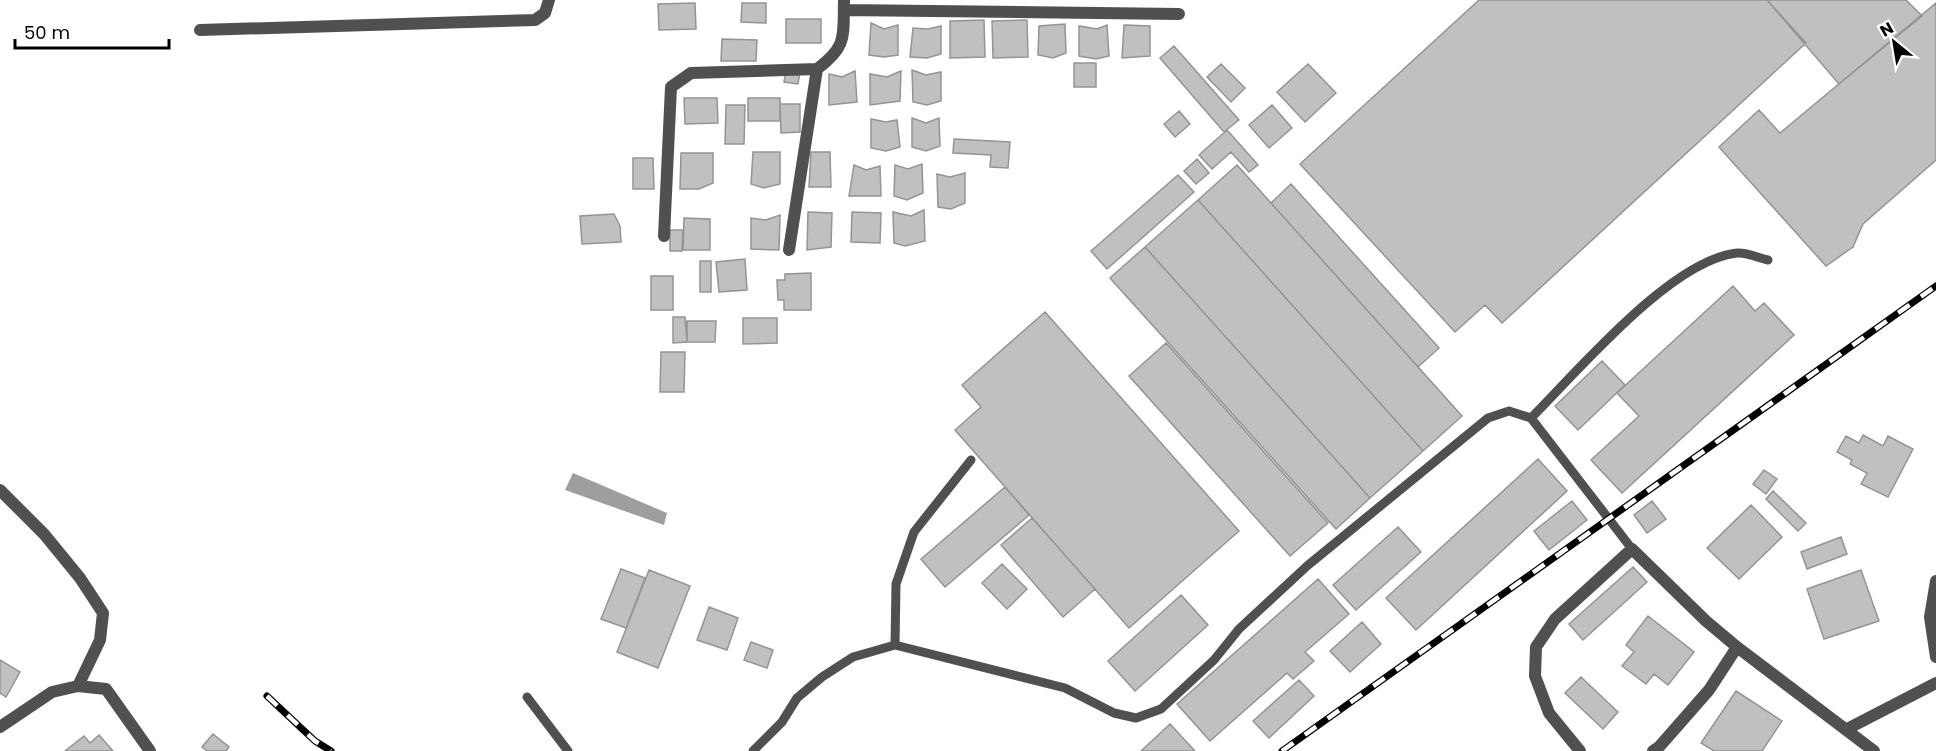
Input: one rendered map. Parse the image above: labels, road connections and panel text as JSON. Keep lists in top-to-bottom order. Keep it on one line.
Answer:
{"scale_bar":"50 m","north":"top left"}
